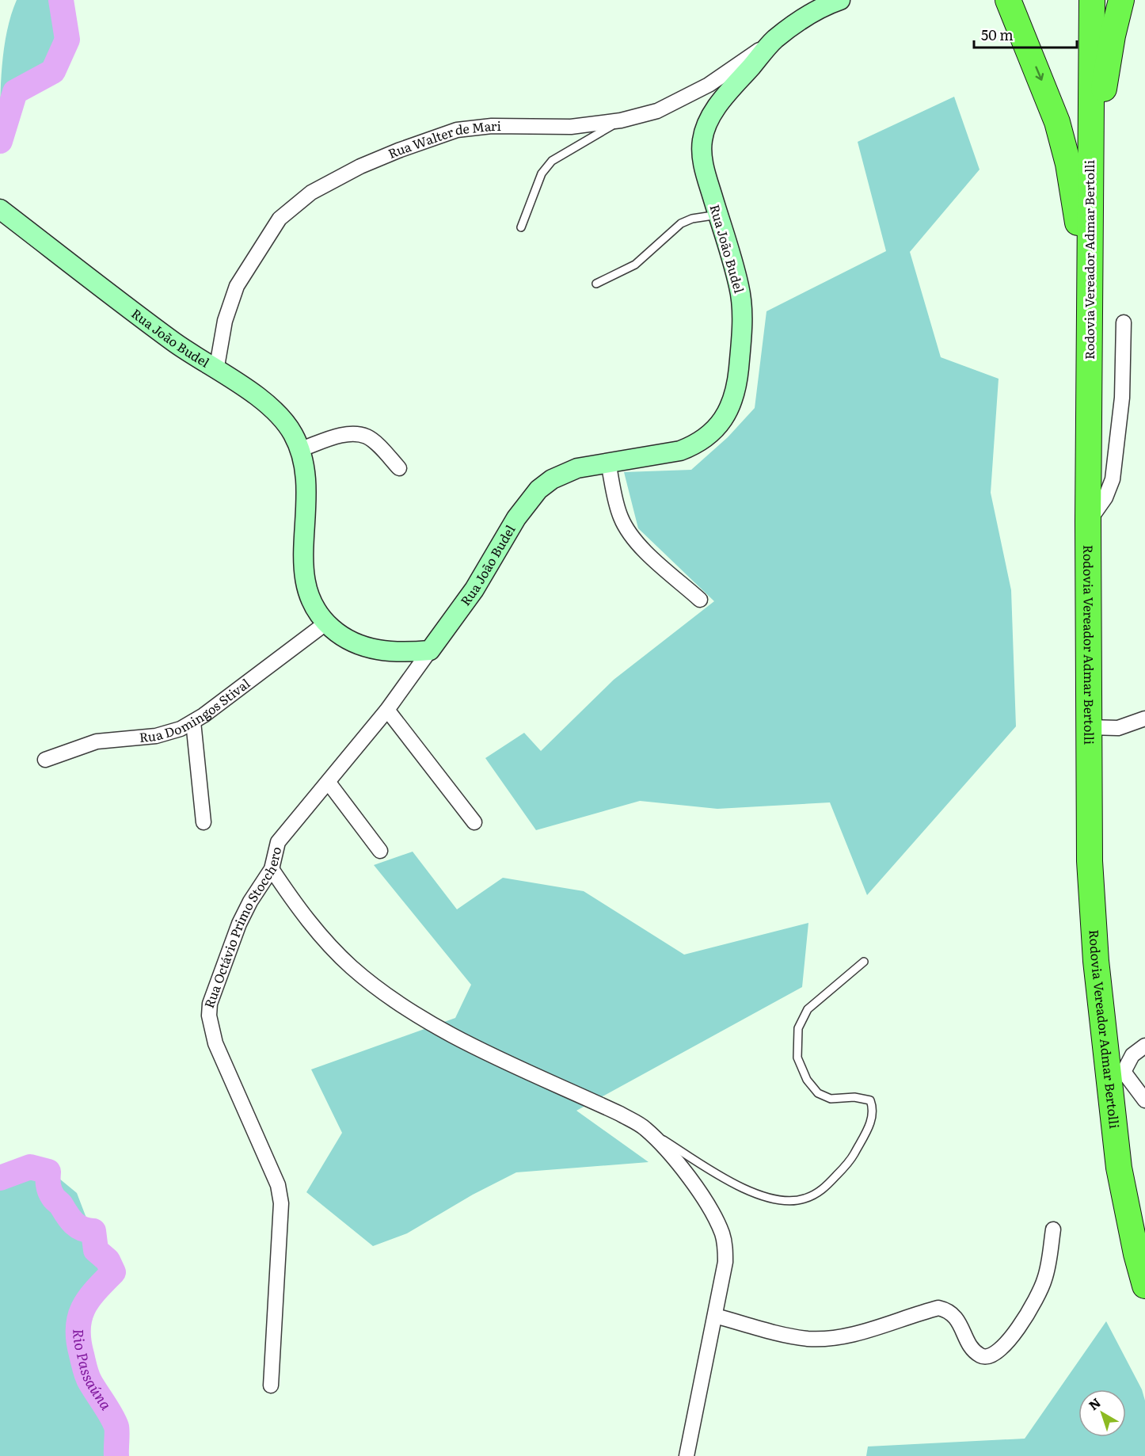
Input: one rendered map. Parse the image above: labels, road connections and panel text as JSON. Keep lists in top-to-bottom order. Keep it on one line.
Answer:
{"streets":{"highway":["Rodovia Vereador Admar Bertolli"],"street":["Rua Walter de Mari","Rua João Budel","Rua Domingos Stival","Rua Octávio Primo Stocchero"]},"crossings":[["Rua Walter de Mari","Rua João Budel"],["Rua João Budel","Rua Domingos Stival"],["Rua João Budel","Rua Octávio Primo Stocchero"]],"water":["Rio Passaúna"],"scale_bar":"50 m","north":"top left"}
